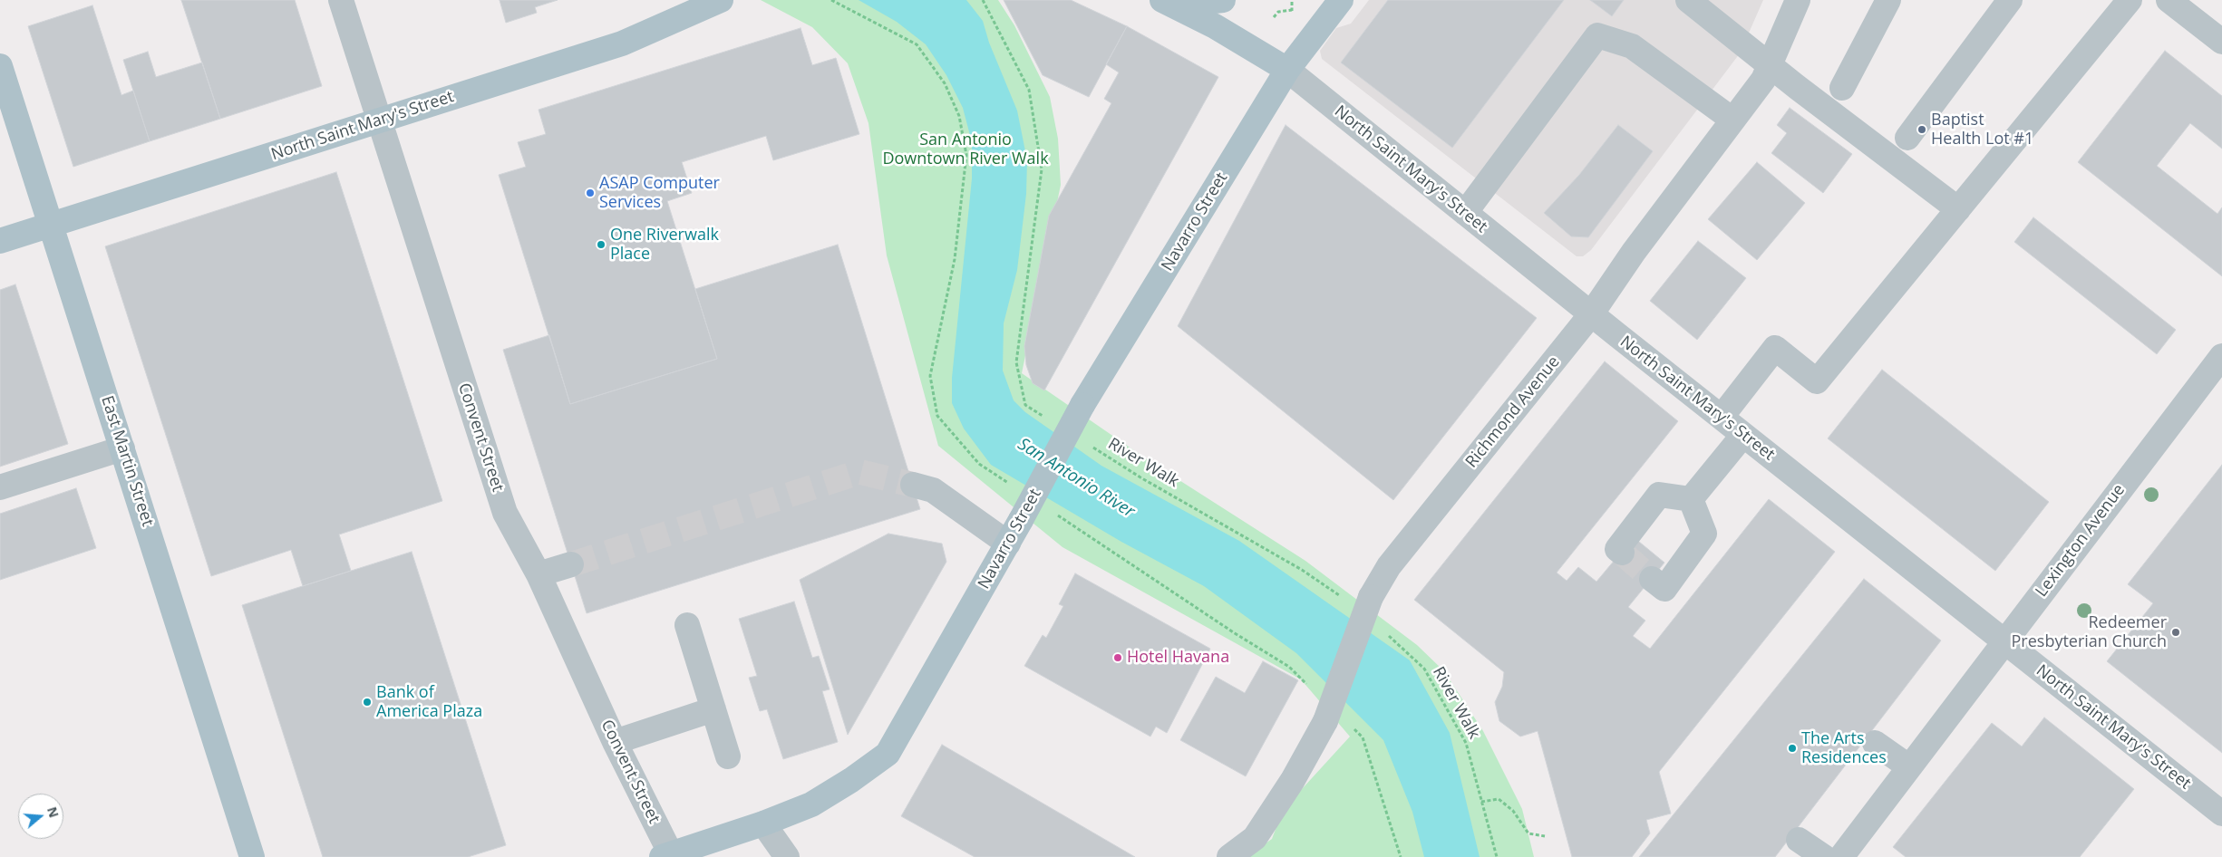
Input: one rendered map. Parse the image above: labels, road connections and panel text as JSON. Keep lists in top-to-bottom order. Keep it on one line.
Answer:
{"streets":{"main road":["North Saint Mary's Street","Navarro Street","East Martin Street"],"street":["Richmond Avenue","Convent Street","Lexington Avenue"],"path":["River Walk"]},"crossings":[["North Saint Mary's Street","Navarro Street"],["North Saint Mary's Street","Richmond Avenue"],["North Saint Mary's Street","Convent Street"],["North Saint Mary's Street","East Martin Street"],["North Saint Mary's Street","Lexington Avenue"],["Navarro Street","Convent Street"]],"water":["San Antonio River"],"parks":["San Antonio Downtown River Walk"],"places":["Baptist Health Lot #1","ASAP Computer Services","One Riverwalk Place","Redeemer Presbyterian Church","Hotel Havana","Bank of America Plaza","The Arts Residences"],"north":"right"}
